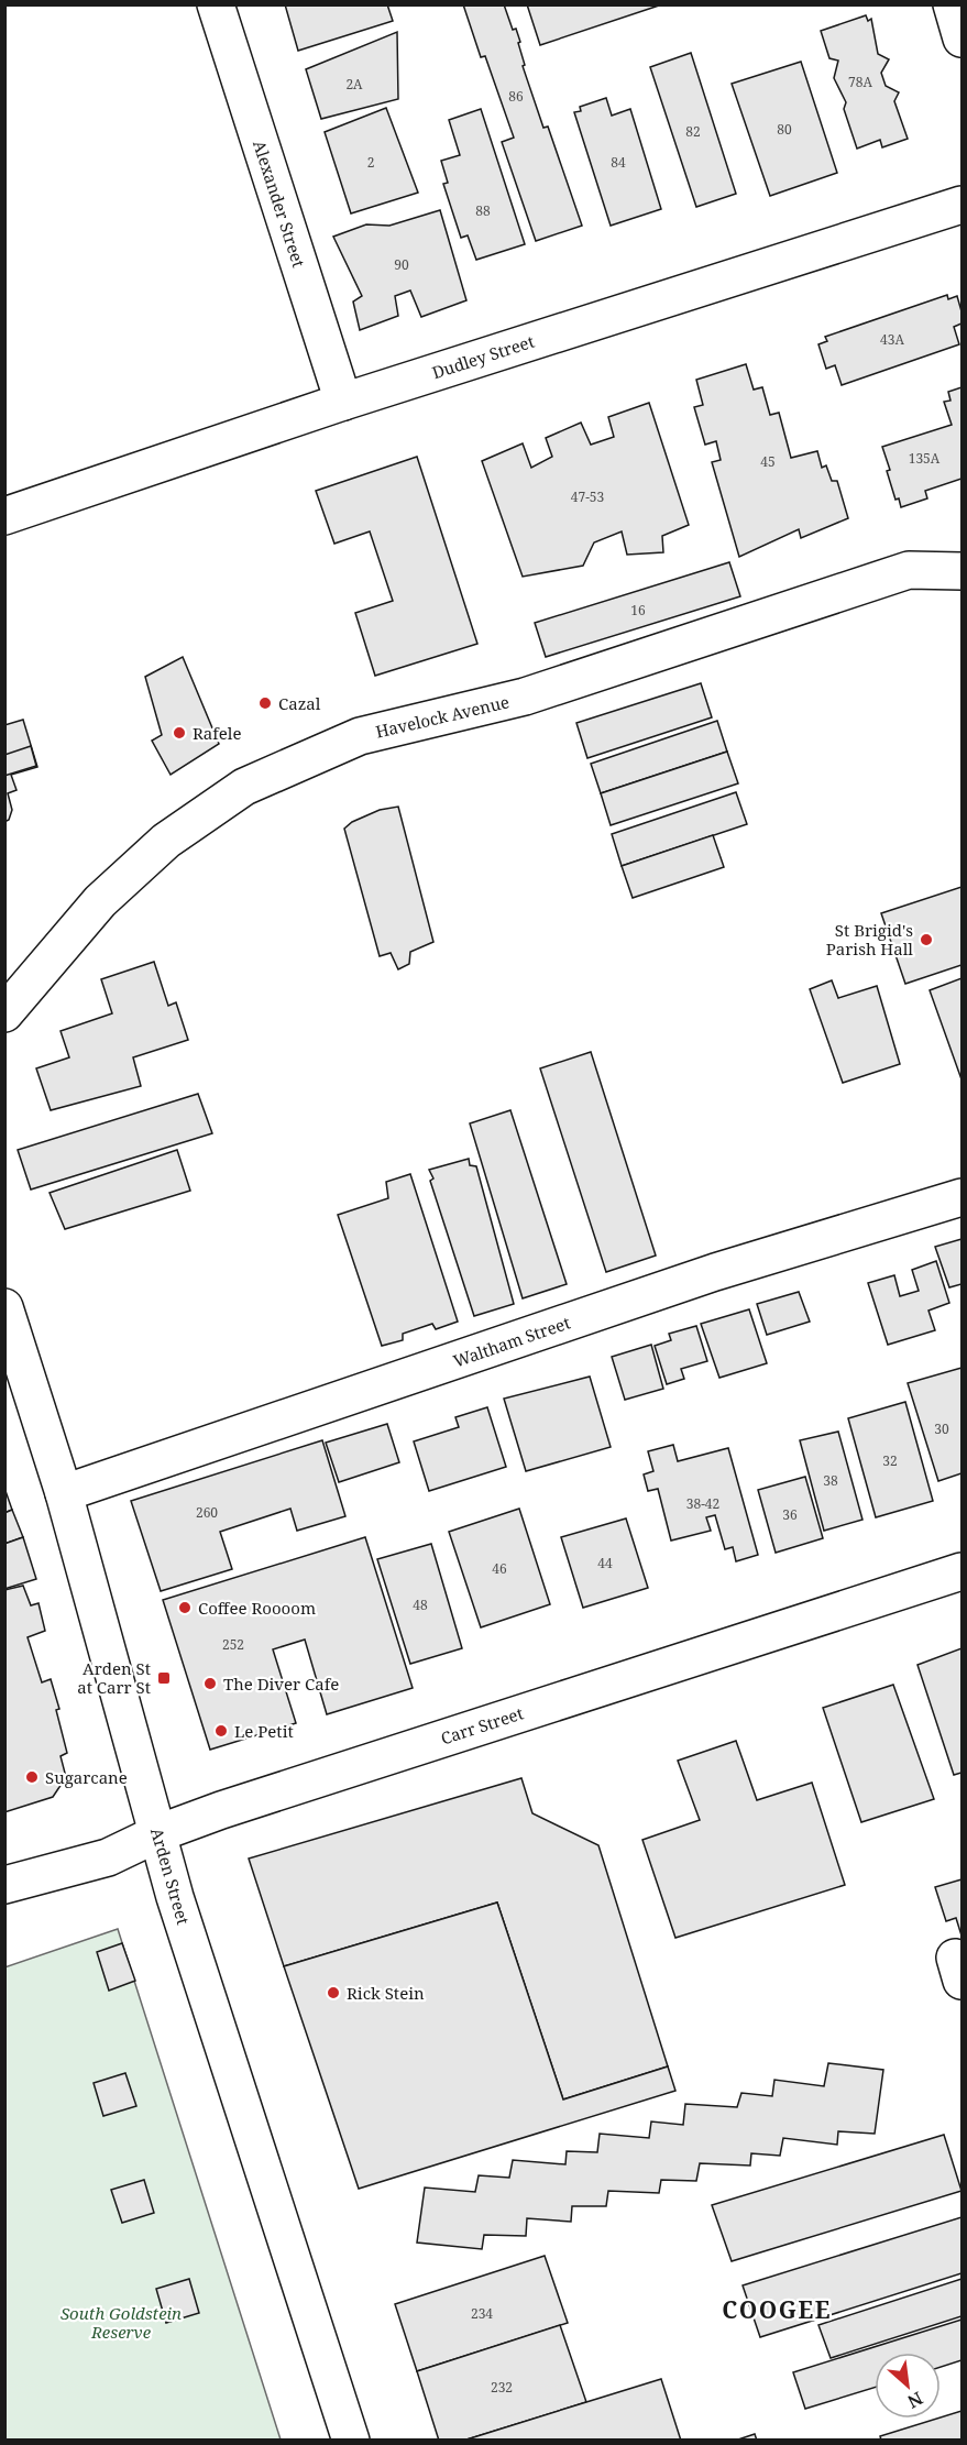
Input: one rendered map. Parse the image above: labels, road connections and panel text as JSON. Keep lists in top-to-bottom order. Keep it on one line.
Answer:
{"streets":{"street":["Alexander Street","Dudley Street","Havelock Avenue","Waltham Street","Carr Street","Arden Street"]},"crossings":[["Alexander Street","Dudley Street"],["Waltham Street","Arden Street"],["Carr Street","Arden Street"]],"districts":["COOGEE"],"parks":["South Goldstein Reserve"],"places":{"other":["Cazal","Rafele","St Brigid's Parish Hall","Coffee Roooom","The Diver Cafe","Le Petit","Sugarcane","Rick Stein"],"transit":["Arden St at Carr St"]},"house_numbers":["78A","2A","86","80","82","2","84","88","90","43A","135A","45","47-53","16","30","32","38","38-42","260","36","44","46","48","252","234","232"],"north":"bottom right"}
